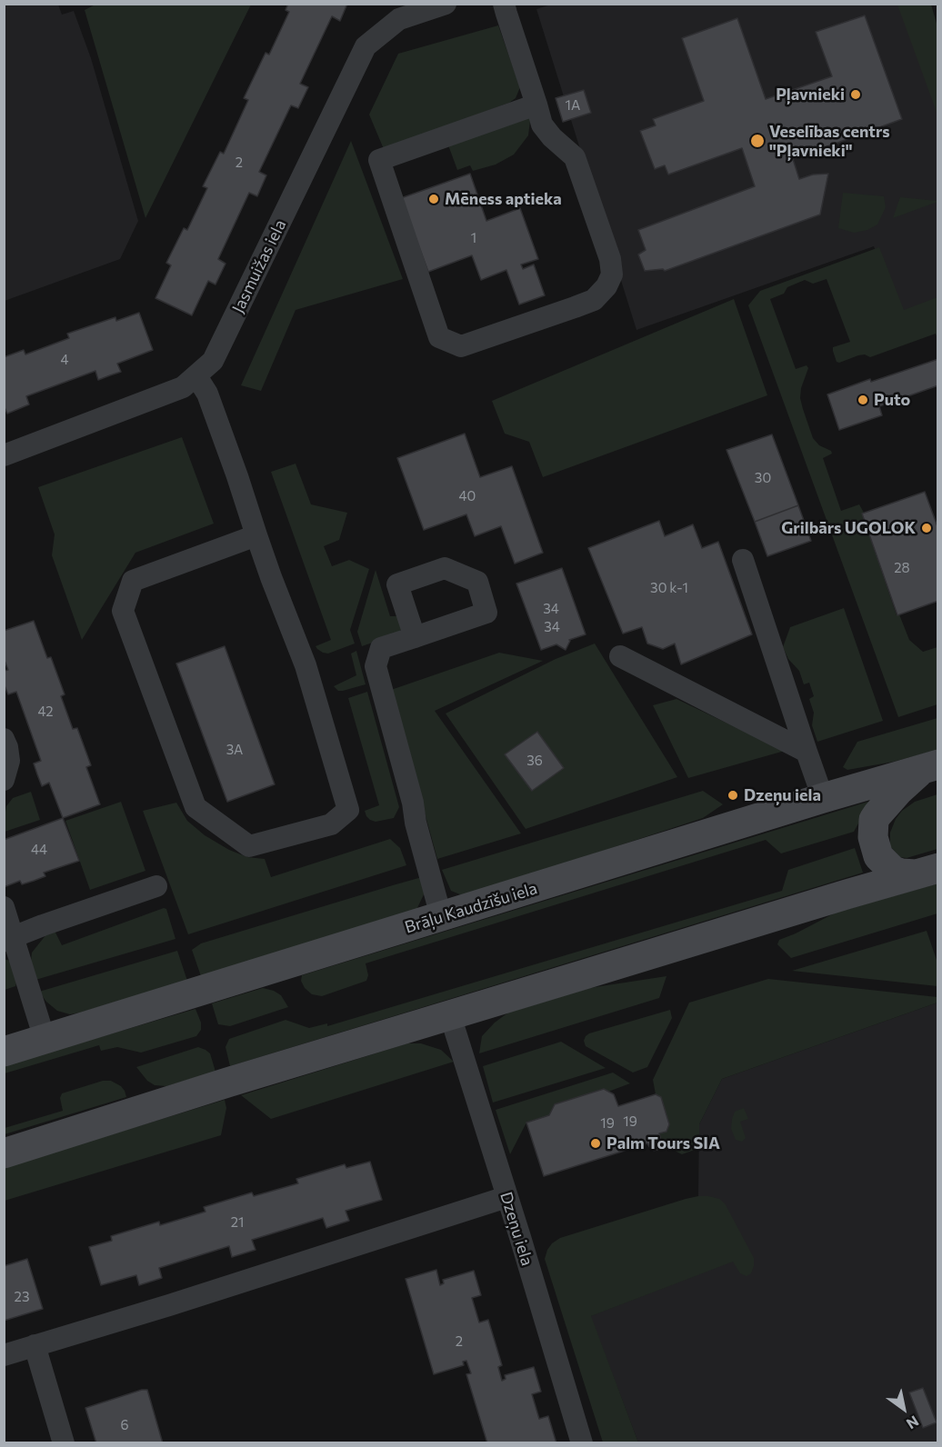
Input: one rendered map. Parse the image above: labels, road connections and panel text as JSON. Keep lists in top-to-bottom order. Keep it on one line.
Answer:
{"streets":{"street":["Jasmuižas iela","Brāļu Kaudzīšu iela","Dzeņu iela"]},"places":["Pļavnieki","Veselības centrs \"Pļavnieki\"","Mēness aptieka","Puto","Grilbārs UGOLOK","Dzeņu iela","Palm Tours SIA"],"house_numbers":["1A","2","1","4","30","40","28","30 k-1","34","34","42","3A","36","44","19","19","21","23","2","6"],"north":"bottom right"}
